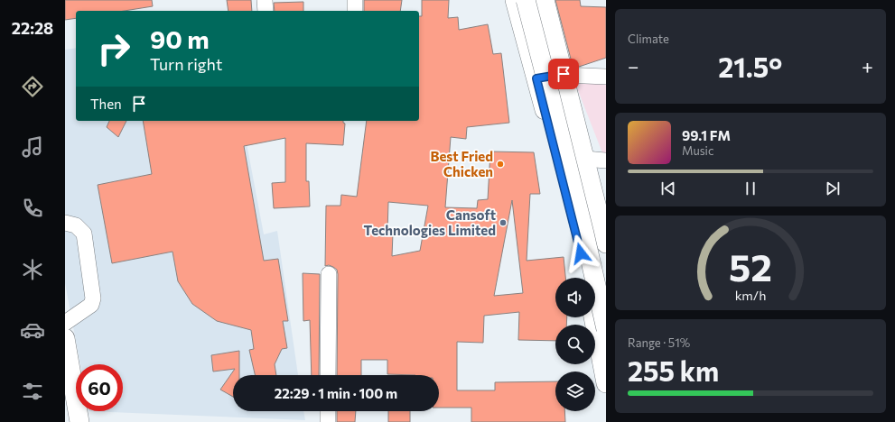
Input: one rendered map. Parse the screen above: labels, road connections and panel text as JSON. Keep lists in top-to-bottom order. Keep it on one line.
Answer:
{"places":["Best Fried Chicken","Cansoft Technologies Limited"],"page":{"tabs":"22:28","tile":["Climate",["Range · 51%","255 km"]],"turn":["90 m","Turn right"],"heat":["−","21.5°","+"],"then":"Then","song":["99.1 FM","Music"],"limit":"60","trip":"22:29 · 1 min · 100 m","gauge":["52","km/h"]}}
